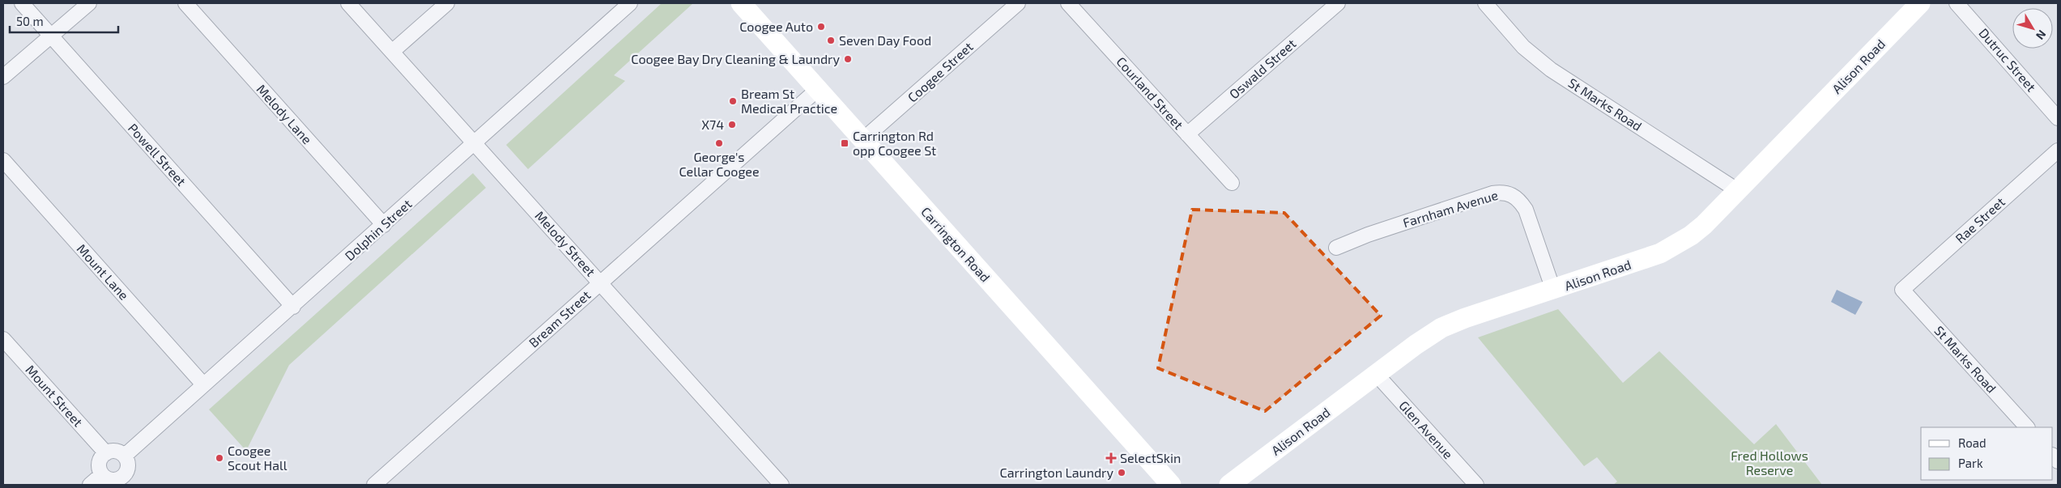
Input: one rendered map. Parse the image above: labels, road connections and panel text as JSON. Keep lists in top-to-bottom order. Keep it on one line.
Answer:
{"streets":{"main road":["Alison Road","Carrington Road"],"street":["Dutruc Street","Oswald Street","Coogee Street","Courland Street","St Marks Road","Melody Lane","Powell Street","Farnham Avenue","Rae Street","Dolphin Street","Melody Street","Mount Lane","Bream Street","Mount Street","Glen Avenue"]},"crossings":[["Alison Road","St Marks Road"],["Alison Road","Farnham Avenue"],["Alison Road","Glen Avenue"],["Oswald Street","Courland Street"],["Coogee Street","Carrington Road"],["St Marks Road","Rae Street"],["Melody Lane","Dolphin Street"],["Powell Street","Dolphin Street"],["Dolphin Street","Melody Street"],["Dolphin Street","Mount Lane"],["Dolphin Street","Mount Street"],["Melody Street","Bream Street"],["Carrington Road","Bream Street"]],"parks":["Fred Hollows Reserve"],"places":{"other":["Coogee Auto","Seven Day Food","Coogee Bay Dry Cleaning & Laundry","Bream St Medical Practice","X74","George's Cellar Coogee","Coogee Scout Hall","Carrington Laundry"],"transit":["Carrington Rd opp Coogee St"],"health":["SelectSkin"]},"legend":["Road","Park"],"scale_bar":"50 m","north":"bottom right"}
